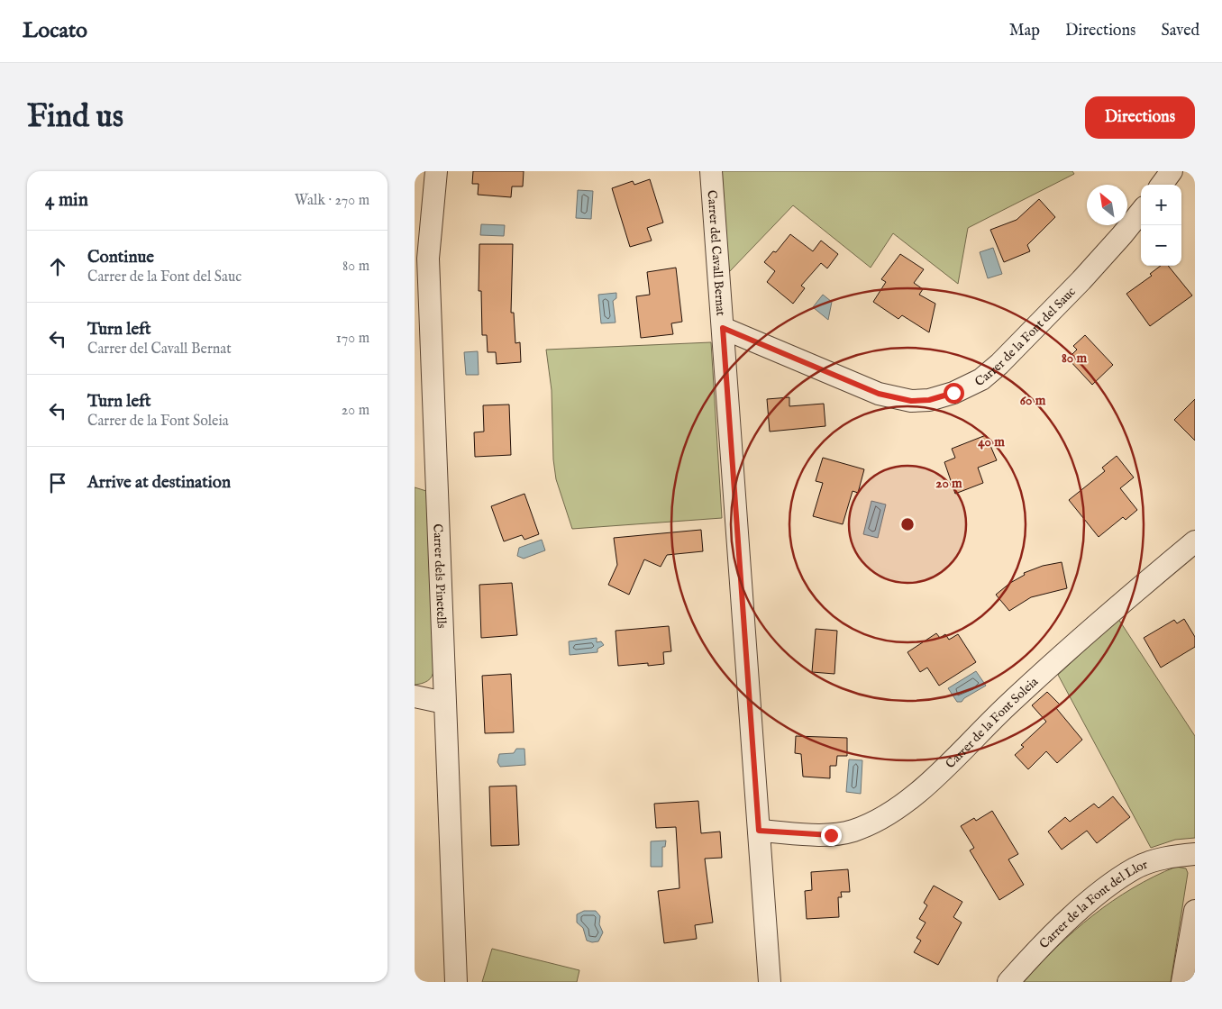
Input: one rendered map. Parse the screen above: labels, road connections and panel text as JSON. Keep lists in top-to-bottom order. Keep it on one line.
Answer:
{"streets":{"street":["Carrer del Cavall Bernat","Carrer de la Font del Sauc","Carrer dels Pinetells","Carrer de la Font Soleia","Carrer de la Font del Llor"]},"crossings":[["Carrer del Cavall Bernat","Carrer de la Font del Sauc"],["Carrer del Cavall Bernat","Carrer de la Font Soleia"]],"north":"top left","page":{"header":"Locato","nav":["Map","Directions","Saved"],"buttons":"Directions","title":"Find us","heading":["4 min","Walk · 270 m"],"map_buttons":["+","−"],"list":[["Continue","Carrer de la Font del Sauc","80 m"],["Turn left","Carrer del Cavall Bernat","170 m"],["Turn left","Carrer de la Font Soleia","20 m"],"Arrive at destination"]},"rings":["80 m","60 m","40 m","20 m"]}
